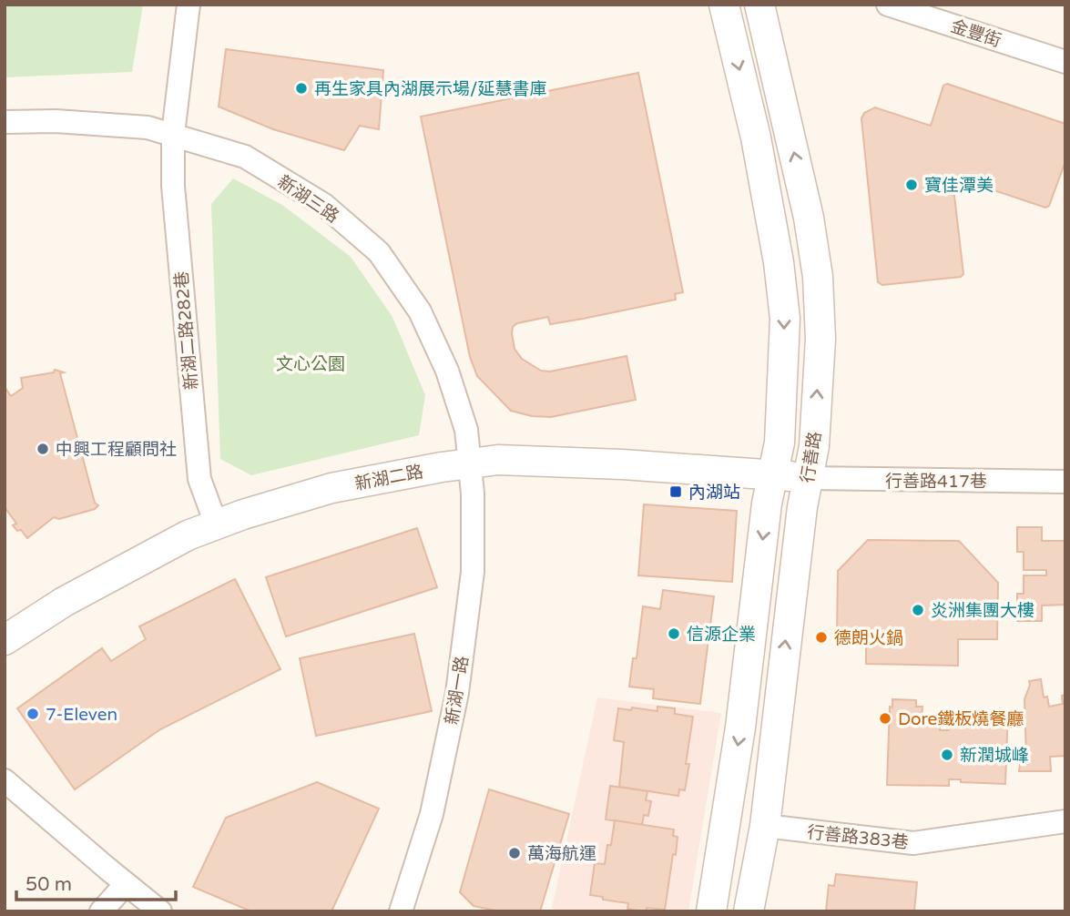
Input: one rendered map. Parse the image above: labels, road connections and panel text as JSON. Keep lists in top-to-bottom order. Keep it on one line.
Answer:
{"streets":{"street":["金豐街","新湖三路","新湖二路282巷","行善路","新湖二路","行善路417巷","新湖一路","行善路383巷"]},"crossings":[["新湖三路","新湖二路282巷"],["新湖三路","新湖二路"],["新湖三路","新湖一路"],["新湖二路282巷","新湖二路"],["行善路","新湖二路"],["行善路","行善路417巷"],["行善路","行善路383巷"],["新湖二路","行善路417巷"],["新湖二路","新湖一路"]],"parks":["文心公園"],"places":{"other":["再生家具內湖展示場/延慧書庫","寶佳潭美","中興工程顧問社","炎洲集團大樓","信源企業","德朗火鍋","7-Eleven","Dore鐵板燒餐廳","新潤城峰","萬海航運"],"transit":["內湖站"]},"scale_bar":"50 m"}
